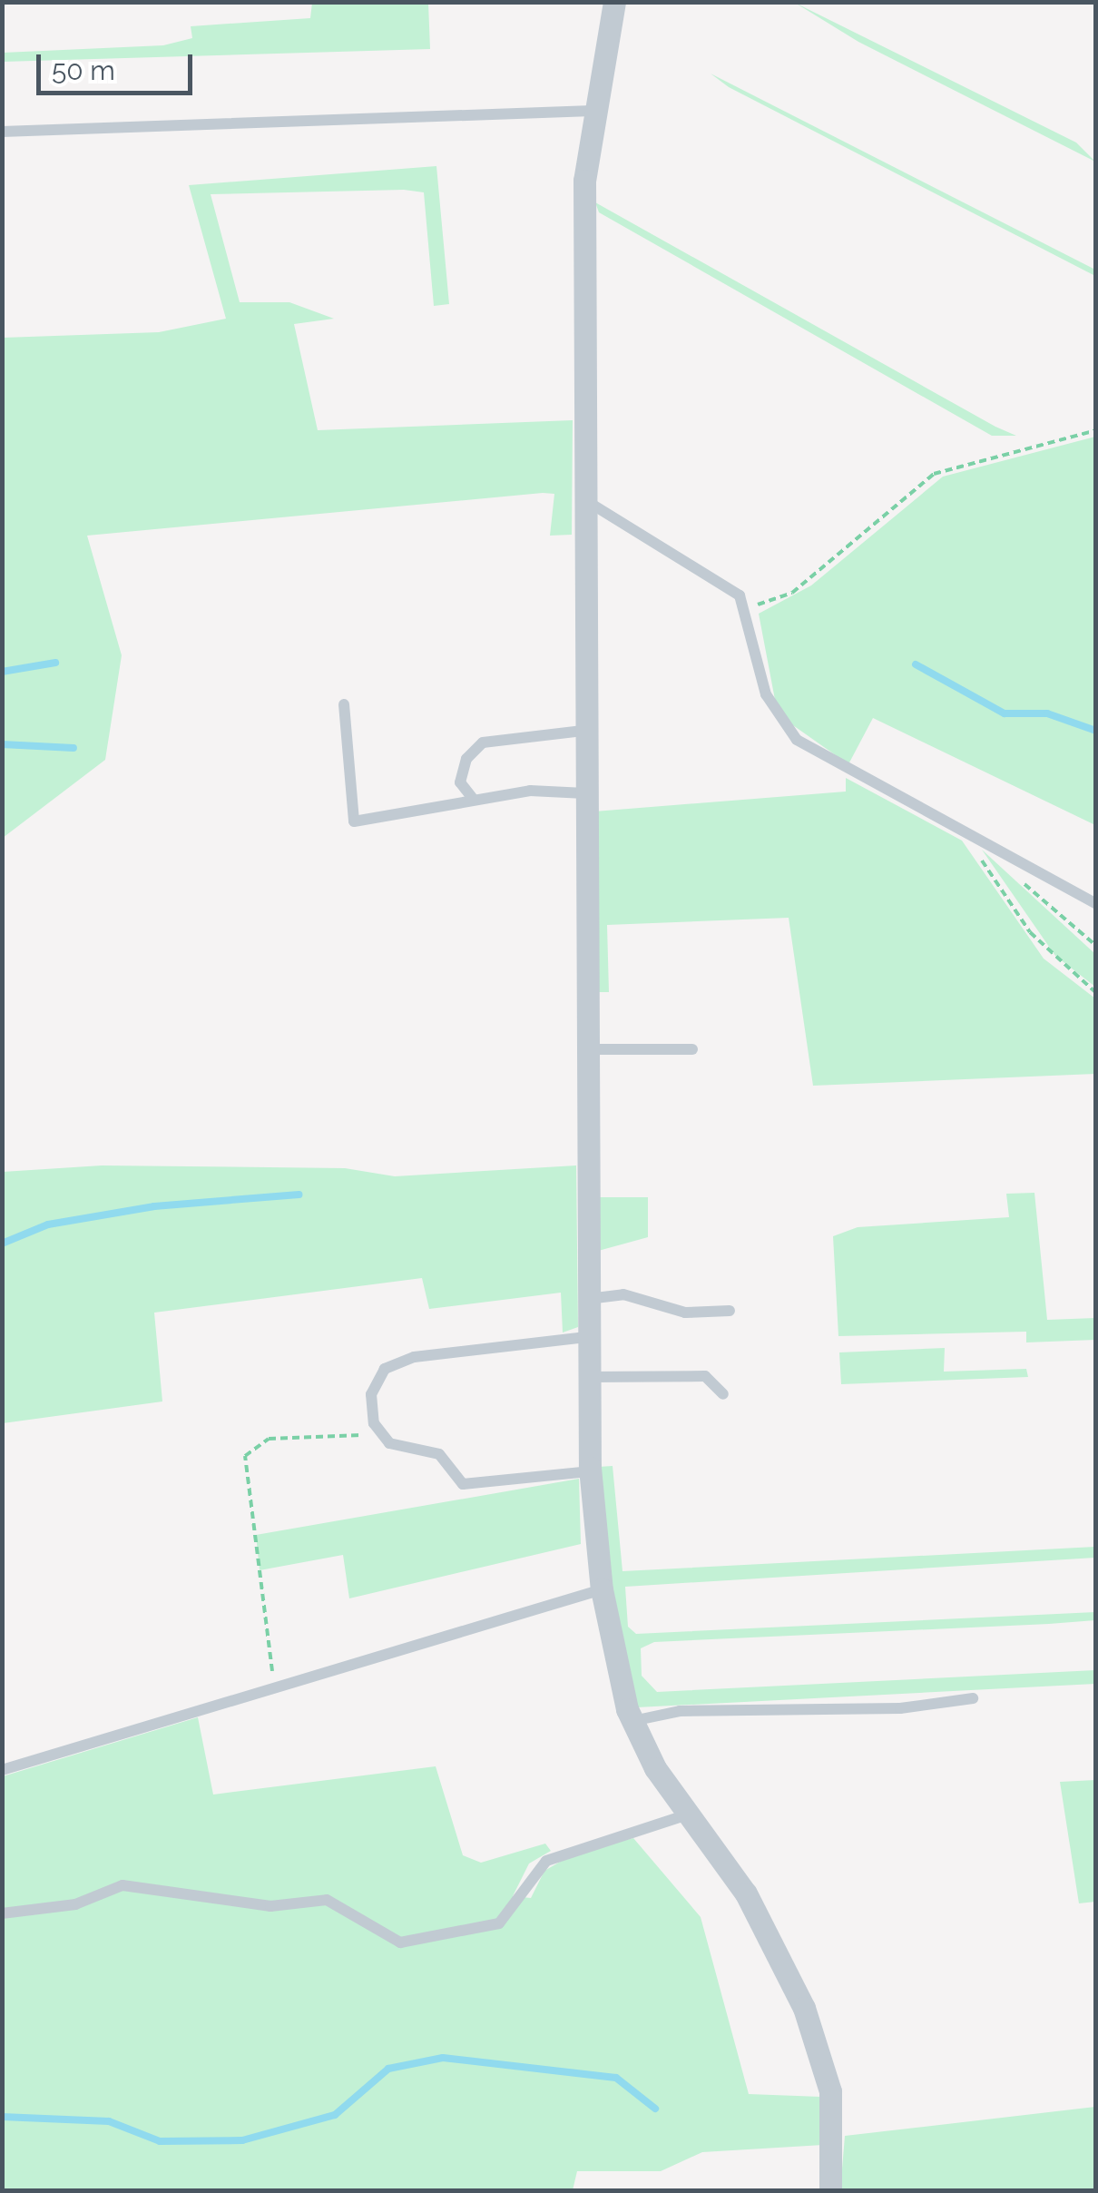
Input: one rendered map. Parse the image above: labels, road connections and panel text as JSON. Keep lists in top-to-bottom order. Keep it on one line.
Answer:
{"scale_bar":"50 m"}
